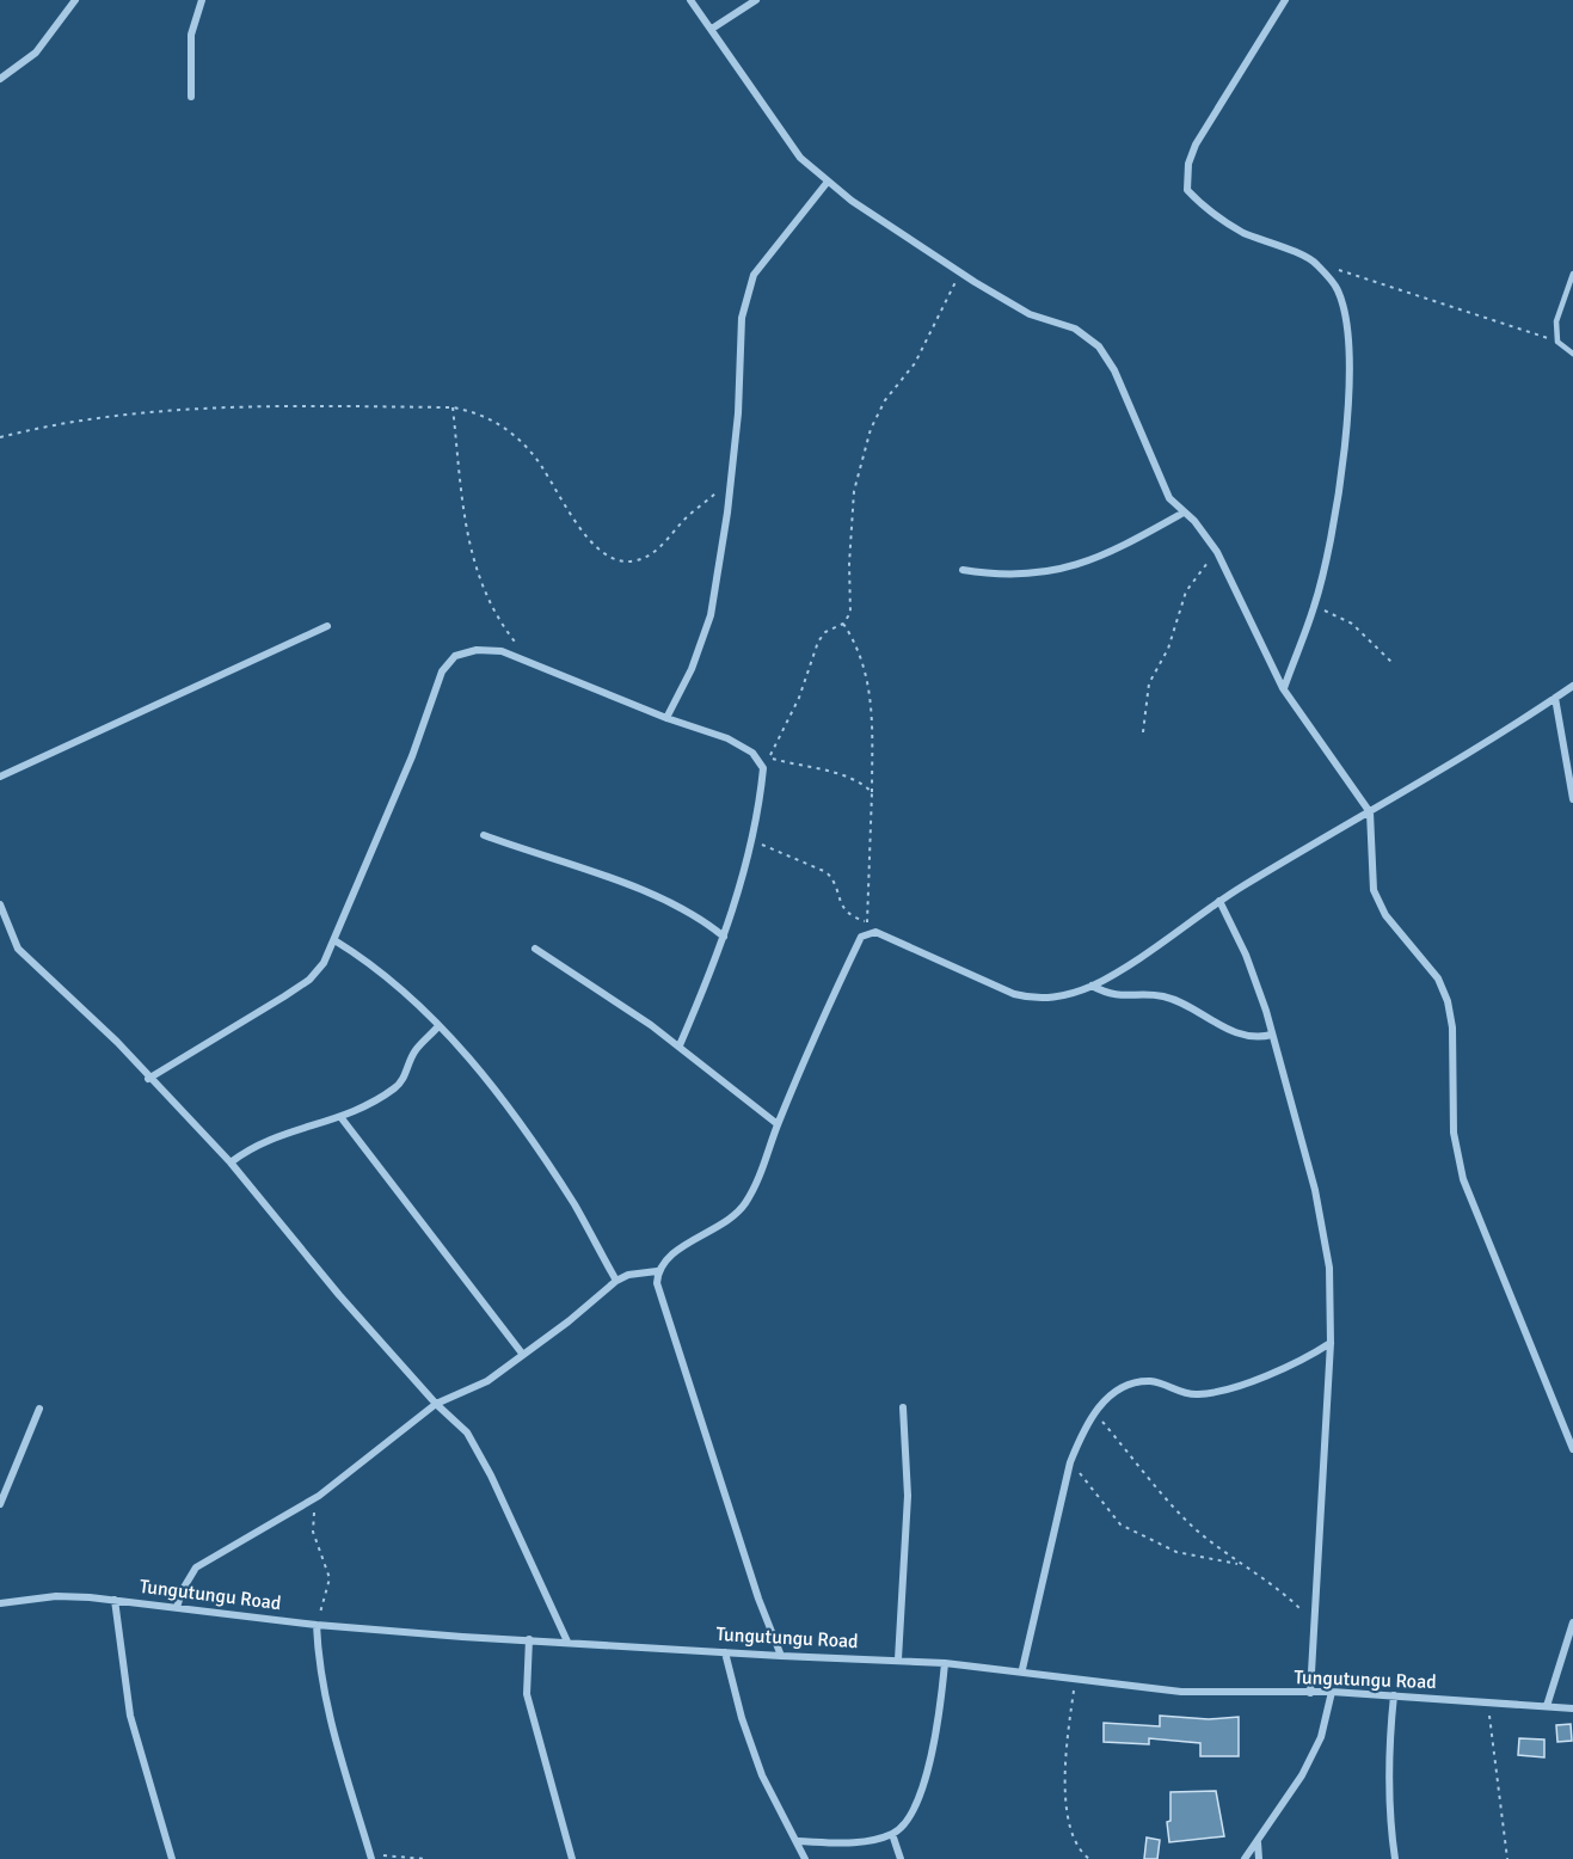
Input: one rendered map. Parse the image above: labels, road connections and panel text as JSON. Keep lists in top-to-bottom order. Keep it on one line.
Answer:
{"streets":{"street":["Tungutungu Road"]}}
